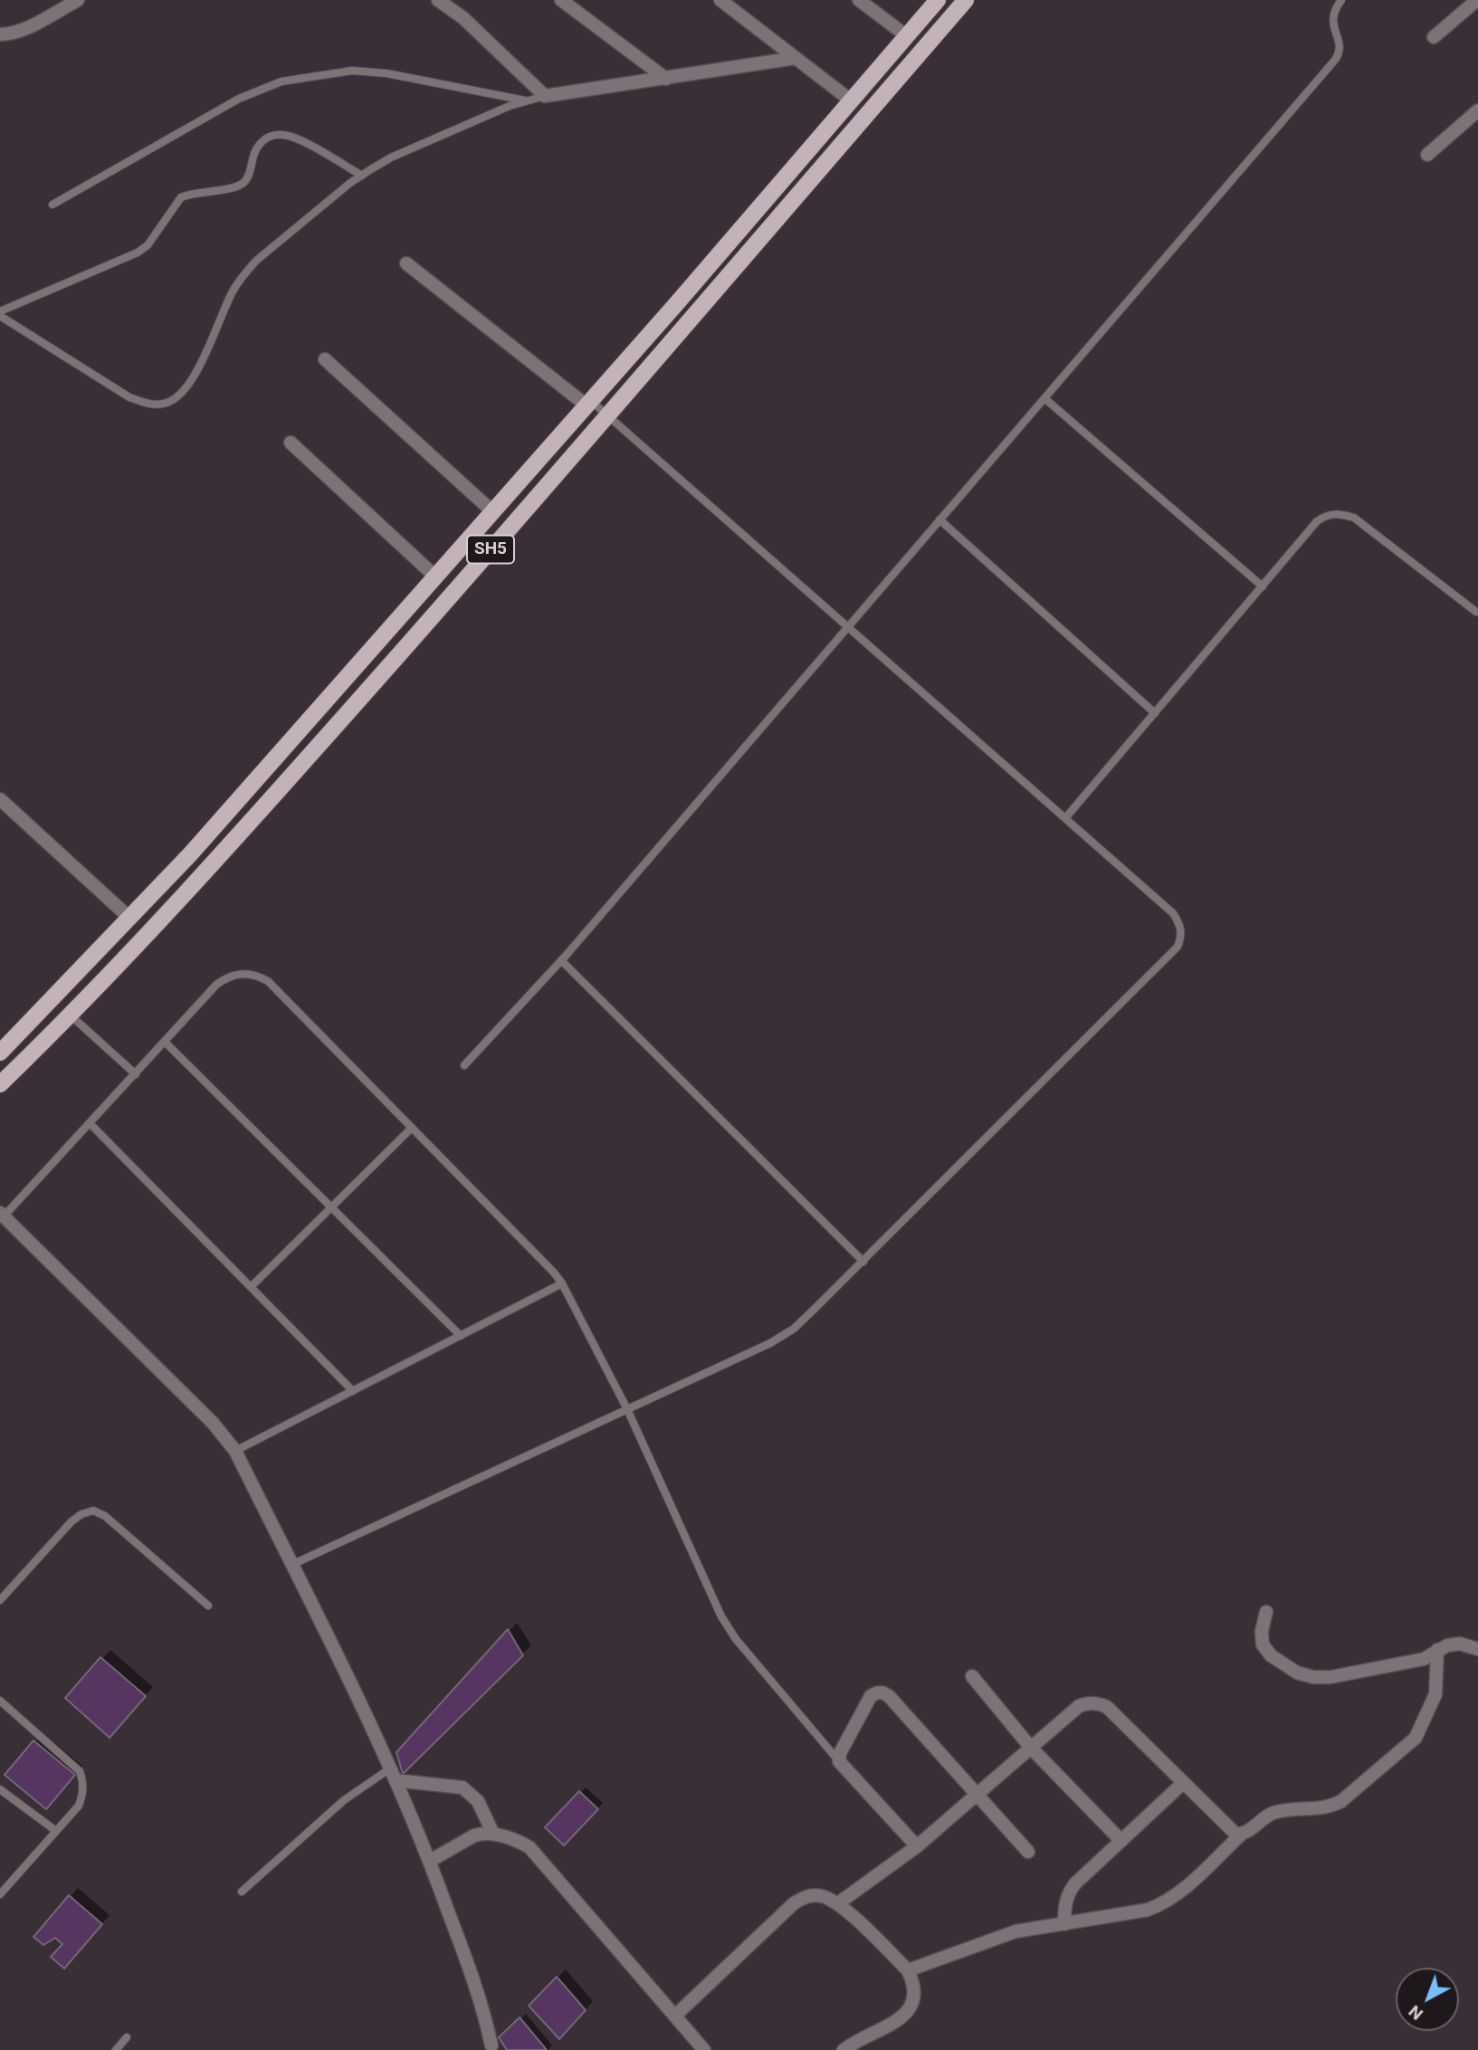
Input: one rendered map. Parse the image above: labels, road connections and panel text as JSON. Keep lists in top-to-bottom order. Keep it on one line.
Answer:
{"streets":{"main road":["SH5"]},"north":"bottom left"}
